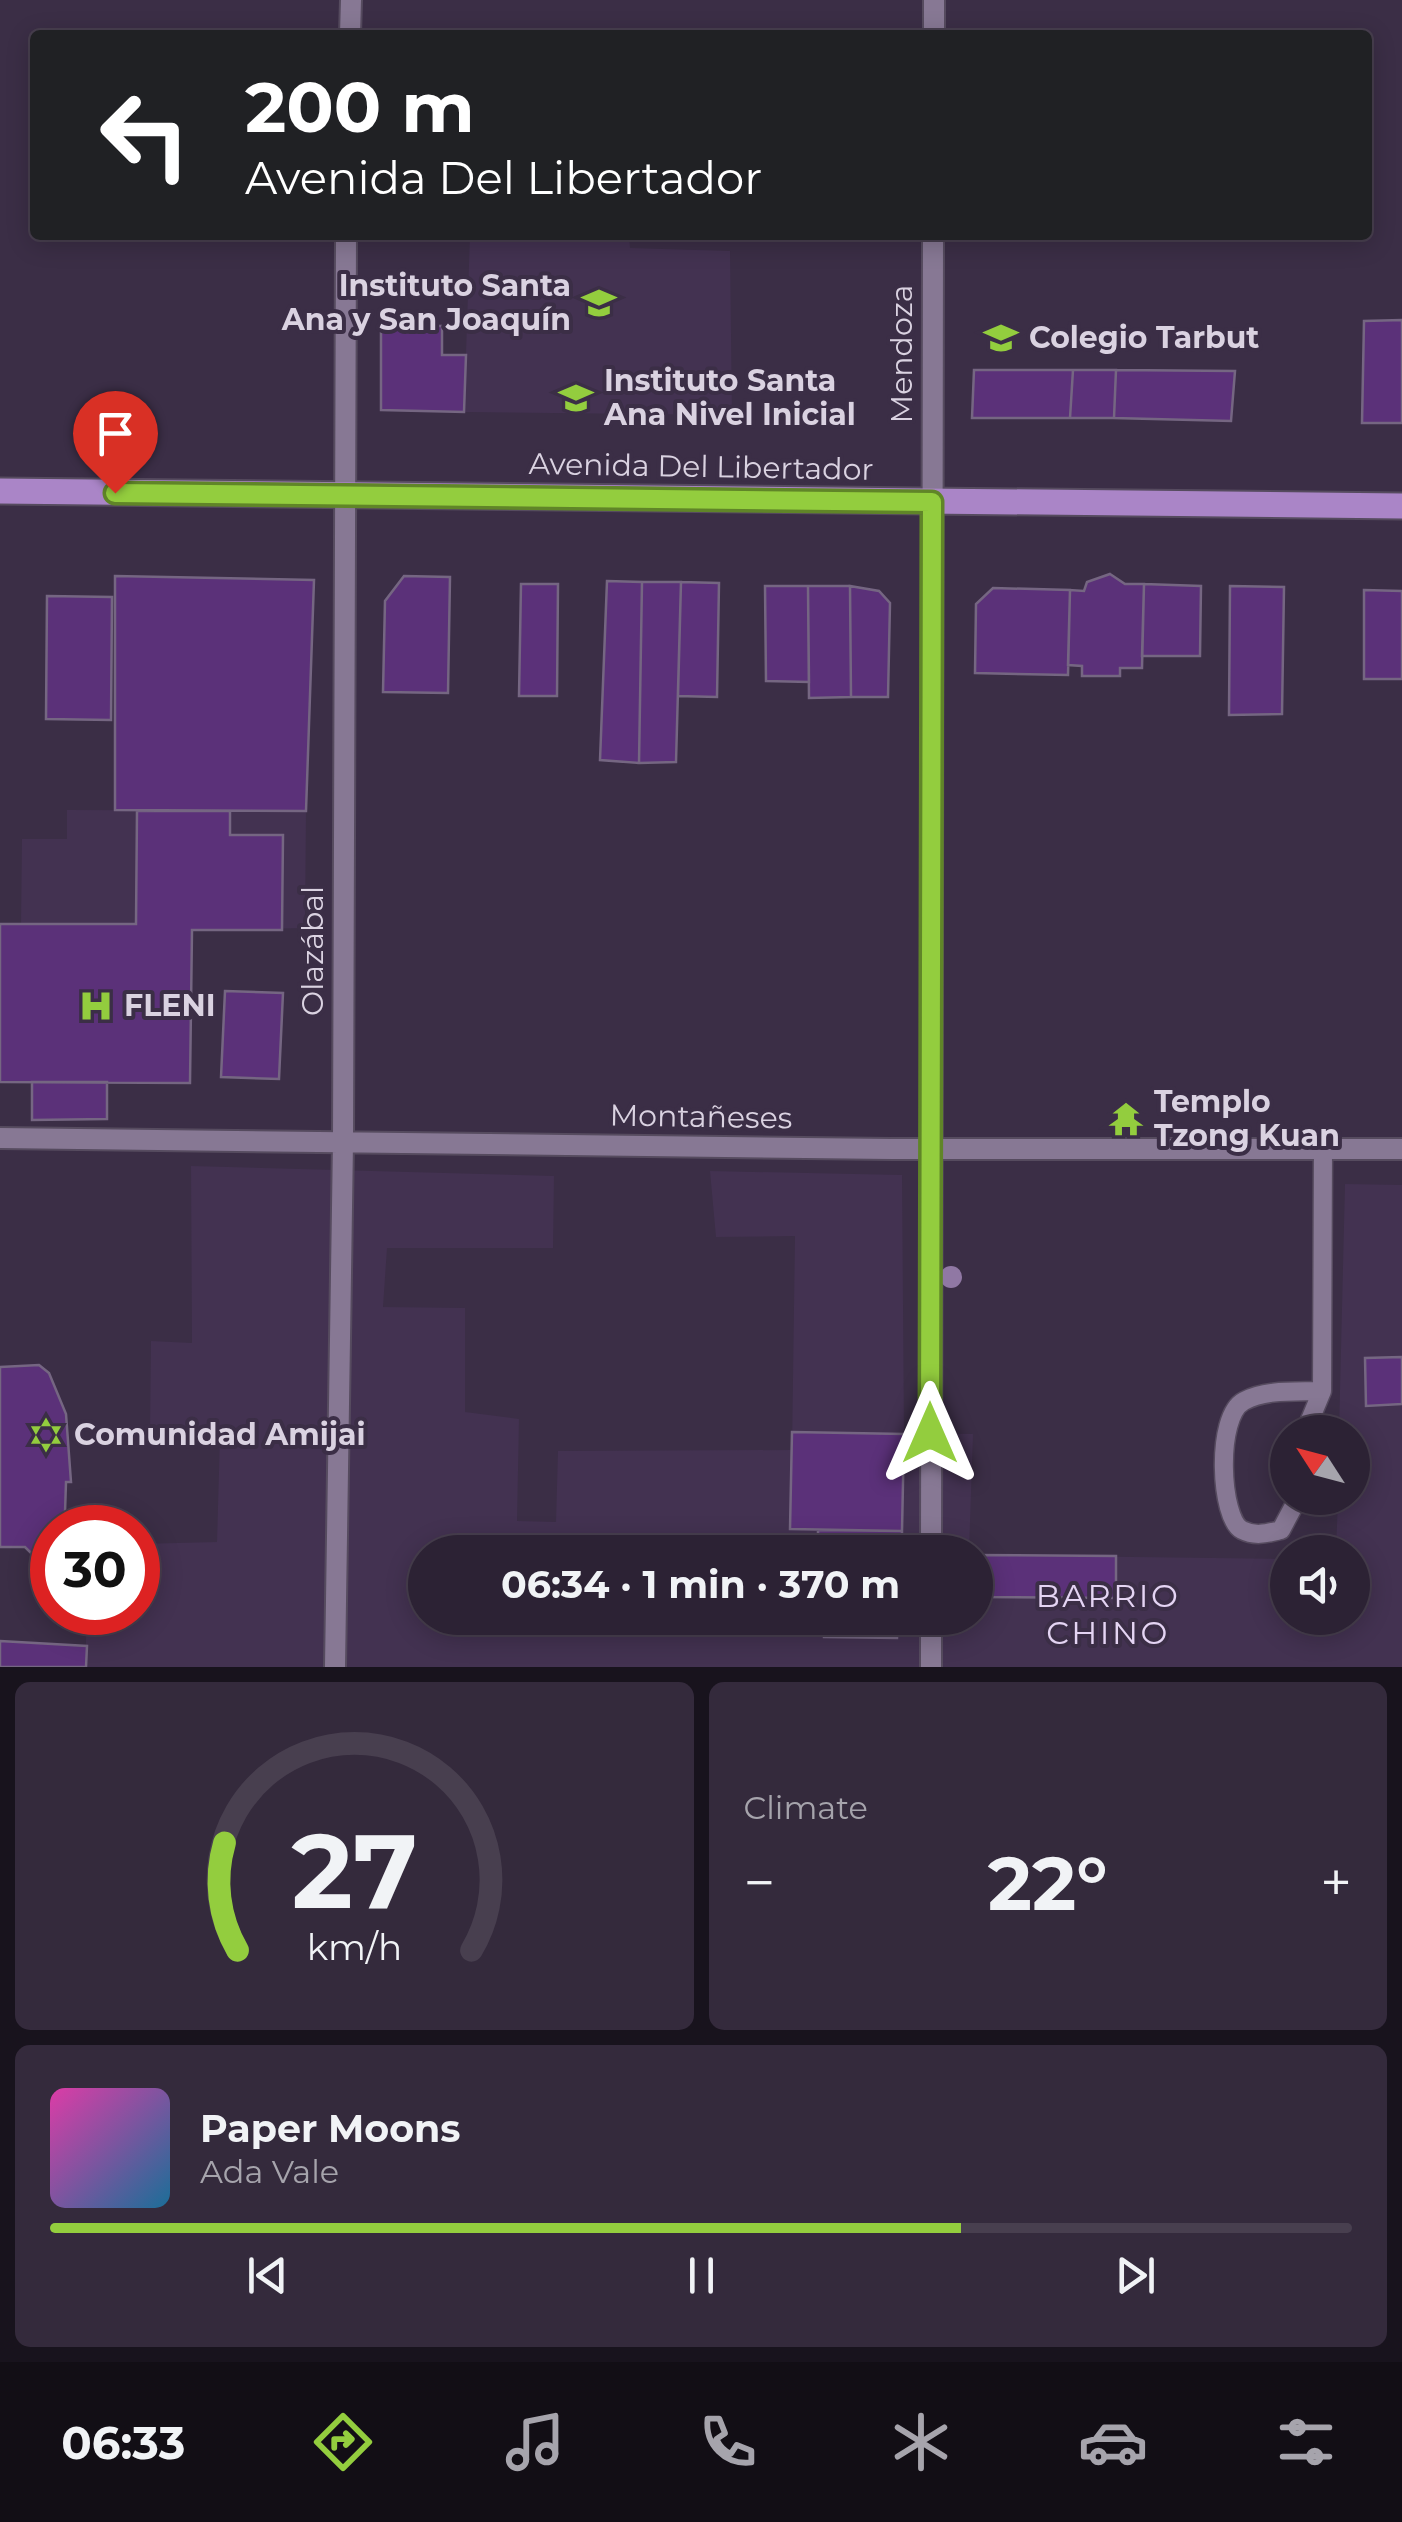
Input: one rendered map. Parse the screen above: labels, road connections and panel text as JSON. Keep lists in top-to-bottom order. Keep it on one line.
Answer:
{"streets":{"main road":["Avenida Del Libertador"],"street":["Mendoza","Olazábal","Montañeses"]},"crossings":[["Mendoza","Avenida Del Libertador"],["Mendoza","Montañeses"],["Avenida Del Libertador","Olazábal"],["Olazábal","Montañeses"]],"districts":["BARRIO CHINO"],"places":{"school or university":["Instituto Santa Ana y San Joaquín","Colegio Tarbut","Instituto Santa Ana Nivel Inicial"],"hospital":["FLENI"],"temple":["Templo Tzong Kuan"],"synagogue":["Comunidad Amijai"]},"north":"top left","page":{"turn":["200 m","Avenida Del Libertador"],"limit":"30","trip":"06:34 · 1 min · 370 m","tile":"Climate","heat":["−","22°","+"],"song":["Paper Moons","Ada Vale"],"tabs":"06:33","gauge":["27","km/h"]}}
